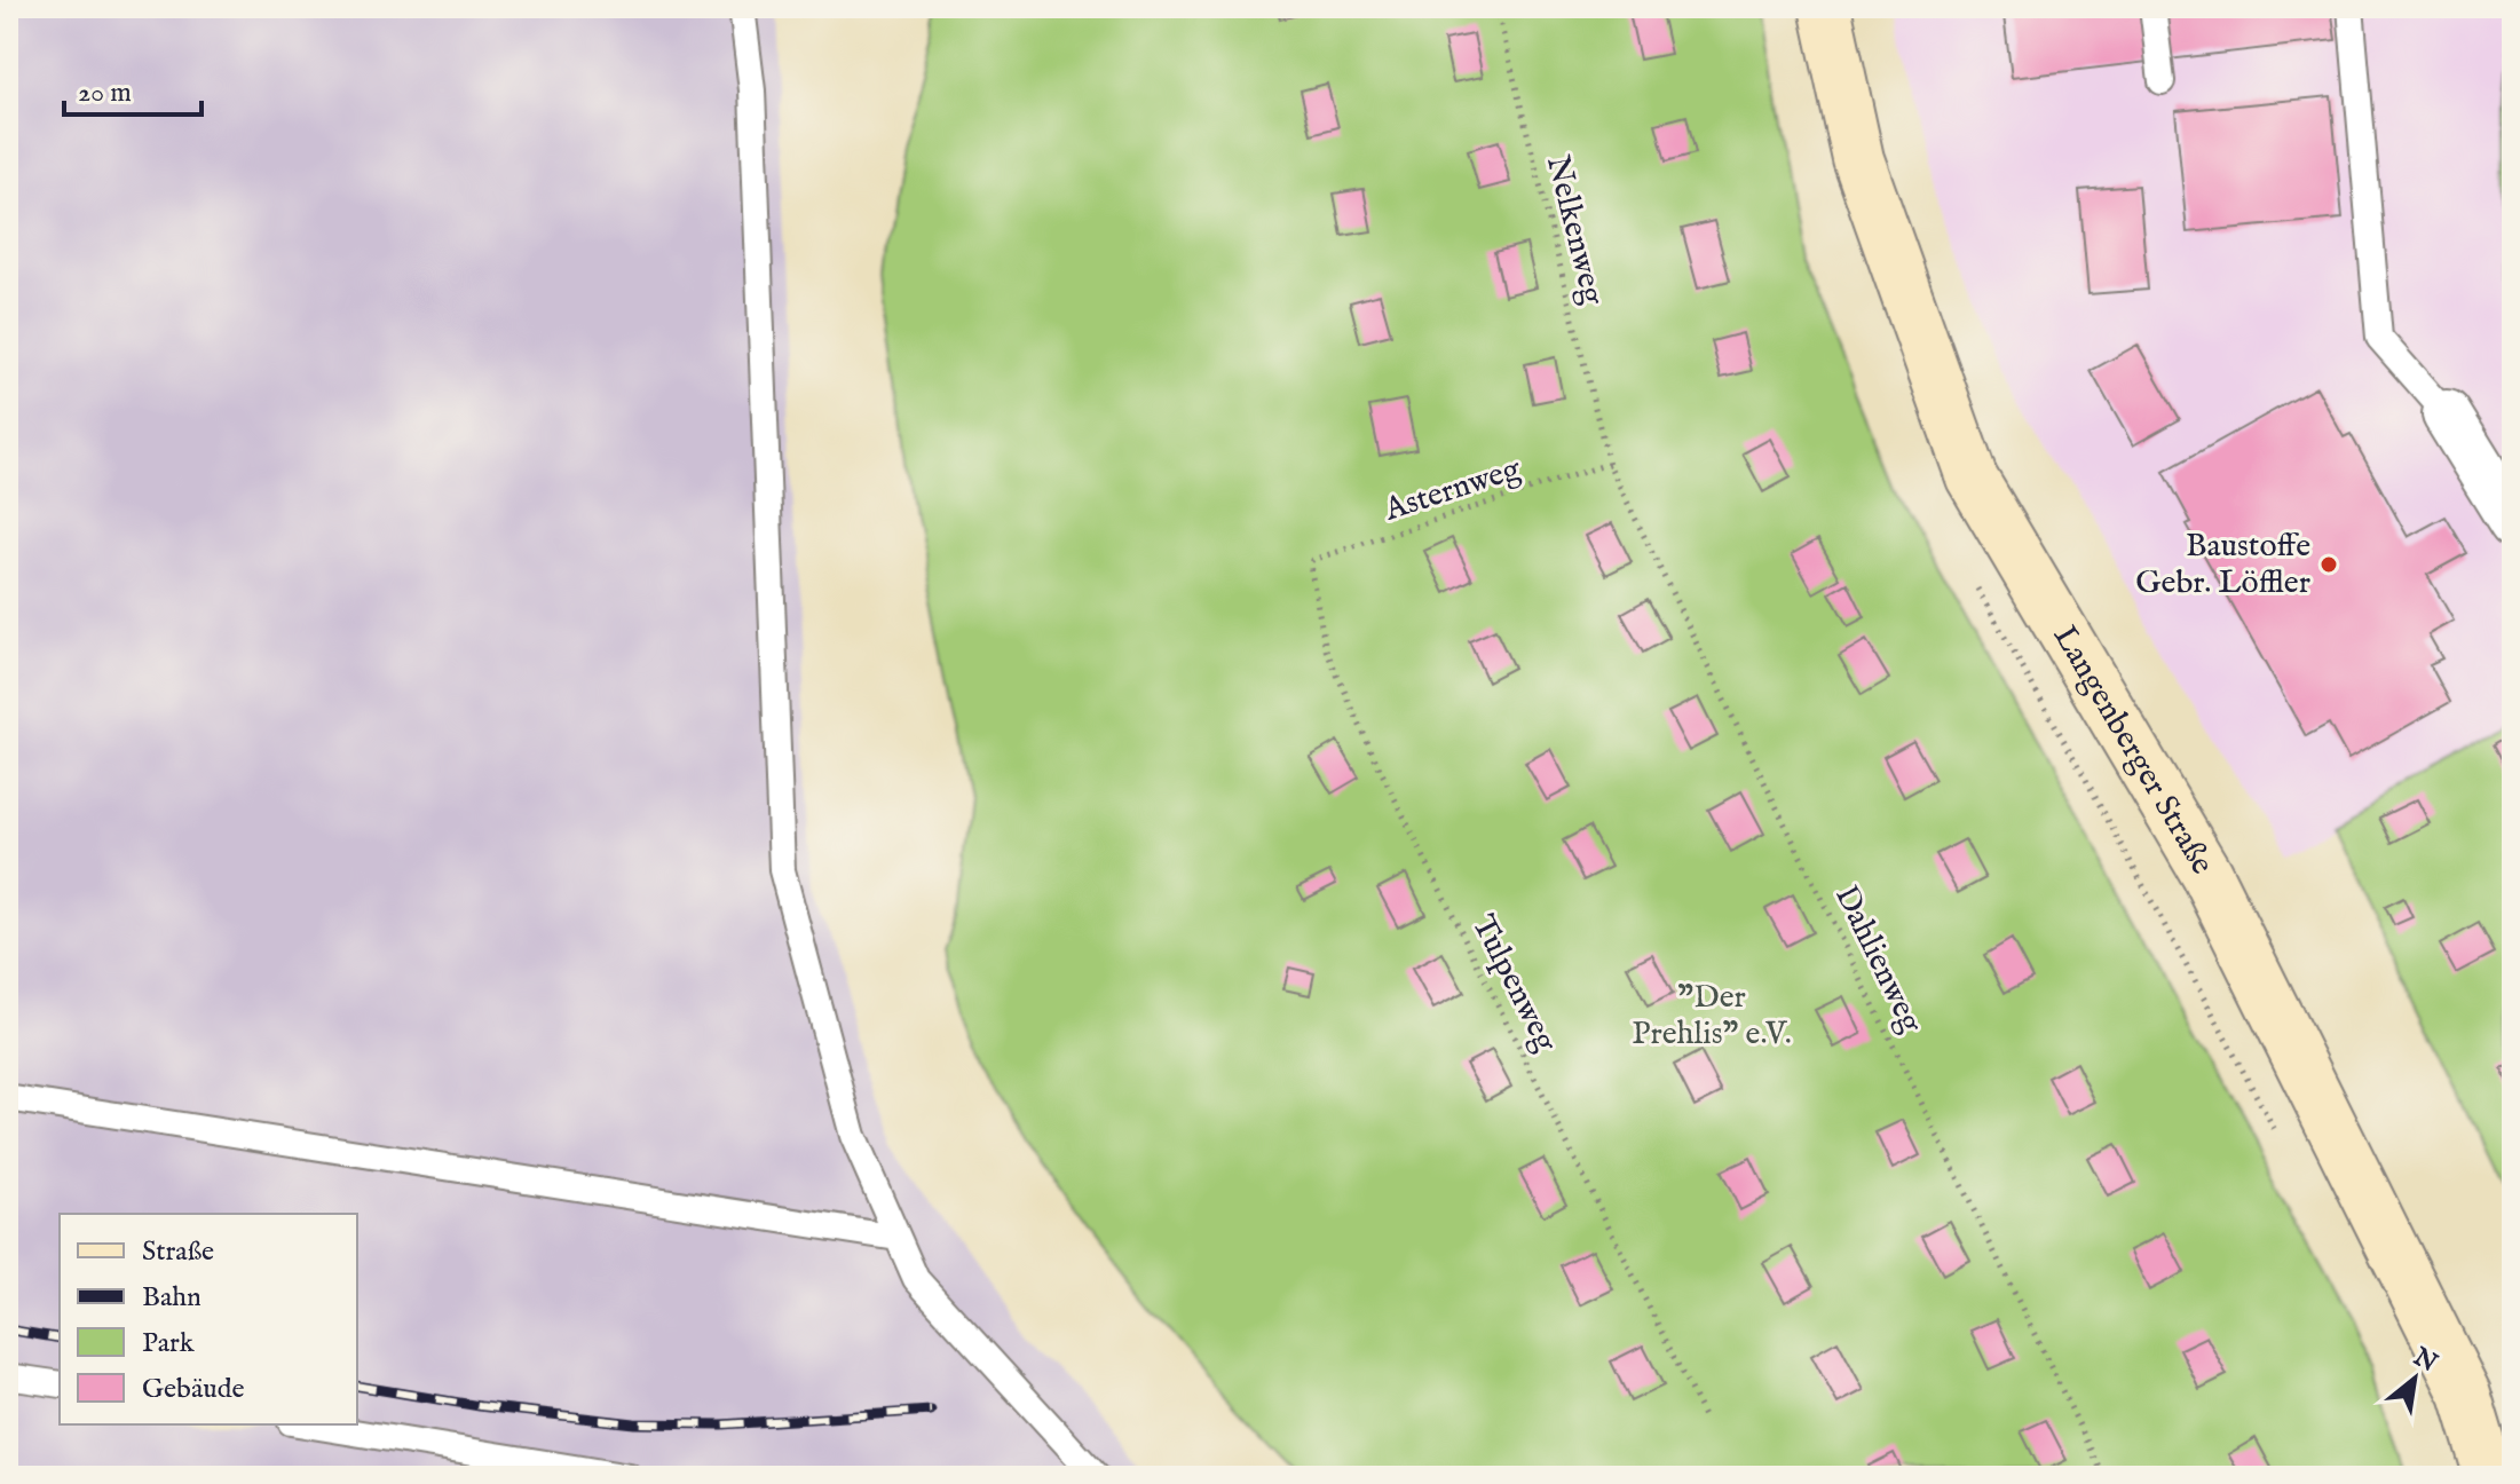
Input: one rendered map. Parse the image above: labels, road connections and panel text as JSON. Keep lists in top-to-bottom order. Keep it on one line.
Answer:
{"streets":{"main road":["Langenberger Straße"],"path":["Nelkenweg","Asternweg","Dahlienweg","Tulpenweg"]},"crossings":[["Nelkenweg","Asternweg"],["Nelkenweg","Dahlienweg"],["Asternweg","Dahlienweg"],["Asternweg","Tulpenweg"]],"parks":["\"Der Prehlis\" e.V."],"places":["Baustoffe Gebr. Löffler"],"legend":["Straße","Bahn","Park","Gebäude"],"scale_bar":"20 m","north":"top right"}
